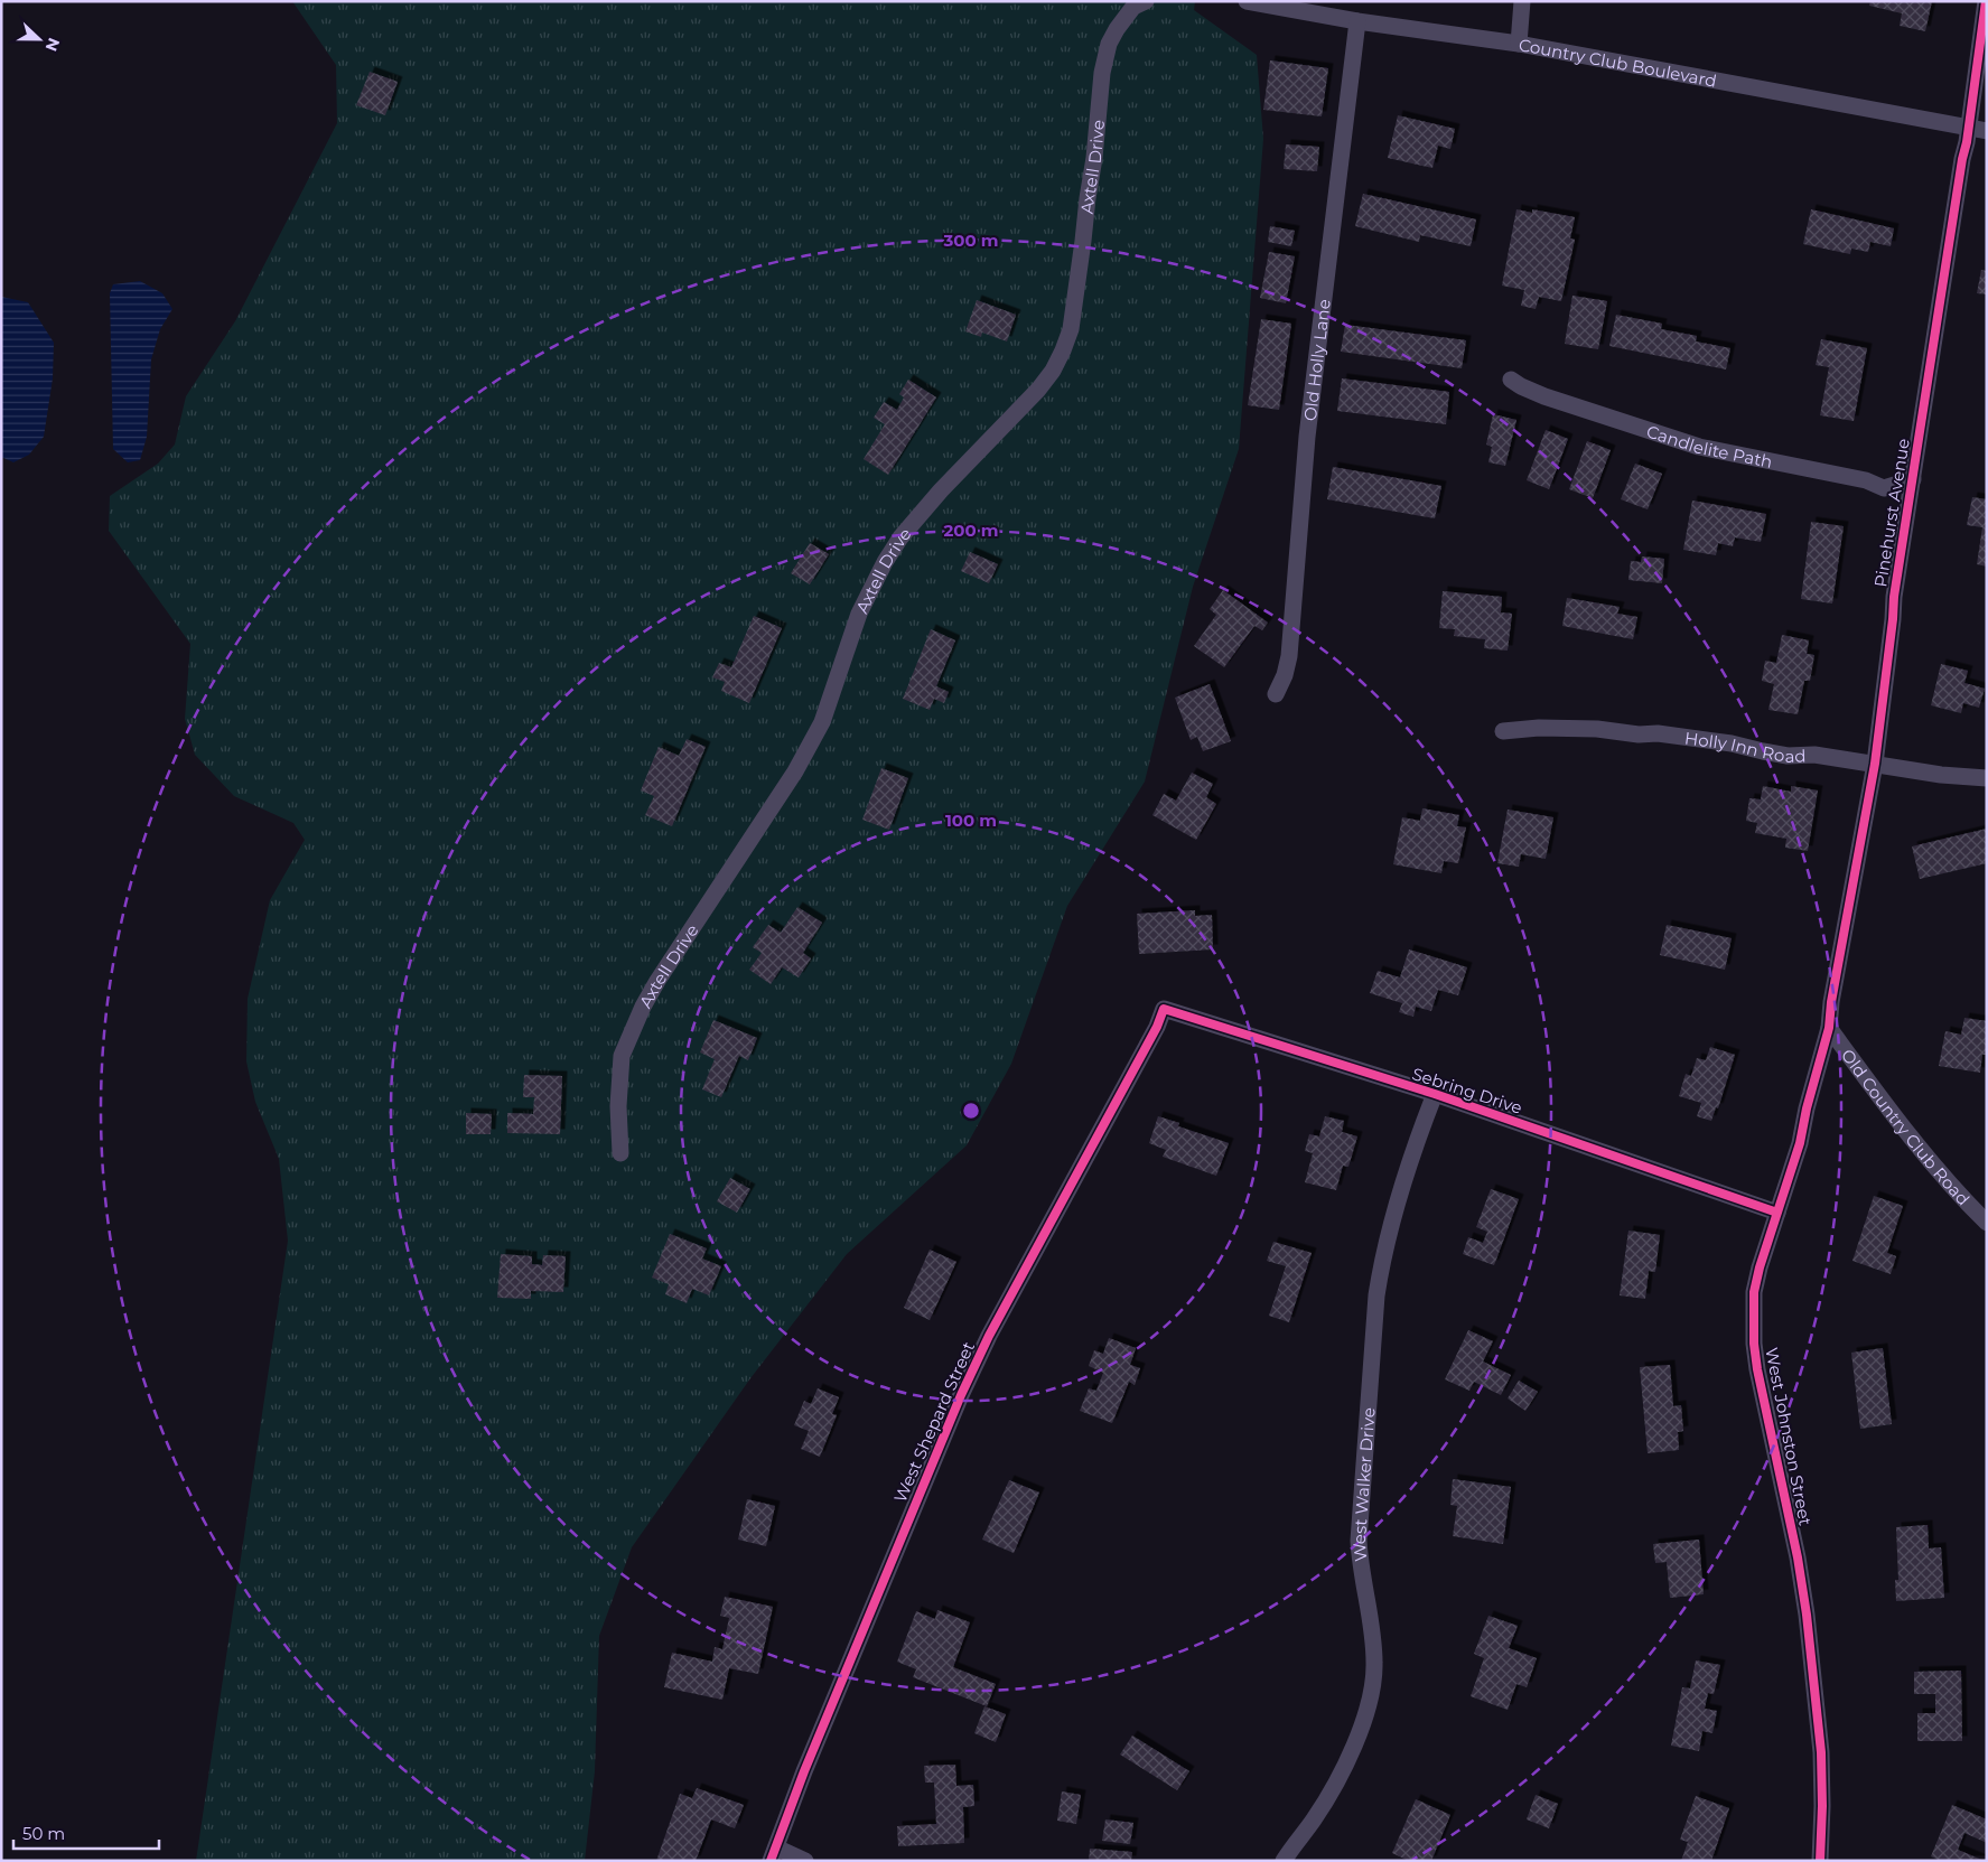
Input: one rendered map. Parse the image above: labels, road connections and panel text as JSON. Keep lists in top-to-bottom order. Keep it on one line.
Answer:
{"streets":{"street":["Country Club Boulevard","Axtell Drive","Old Holly Lane","Candlelite Path","Pinehurst Avenue","Holly Inn Road","Sebring Drive","Old Country Club Road","West Shepard Street","West Johnston Street","West Walker Drive"]},"crossings":[["Country Club Boulevard","Old Holly Lane"],["Country Club Boulevard","Pinehurst Avenue"],["Candlelite Path","Pinehurst Avenue"],["Pinehurst Avenue","Holly Inn Road"],["Pinehurst Avenue","Old Country Club Road"],["Pinehurst Avenue","West Johnston Street"],["Sebring Drive","West Shepard Street"],["Sebring Drive","West Johnston Street"],["Sebring Drive","West Walker Drive"],["Old Country Club Road","West Johnston Street"]],"scale_bar":"50 m","north":"right","rings":["300 m","200 m","100 m"]}
